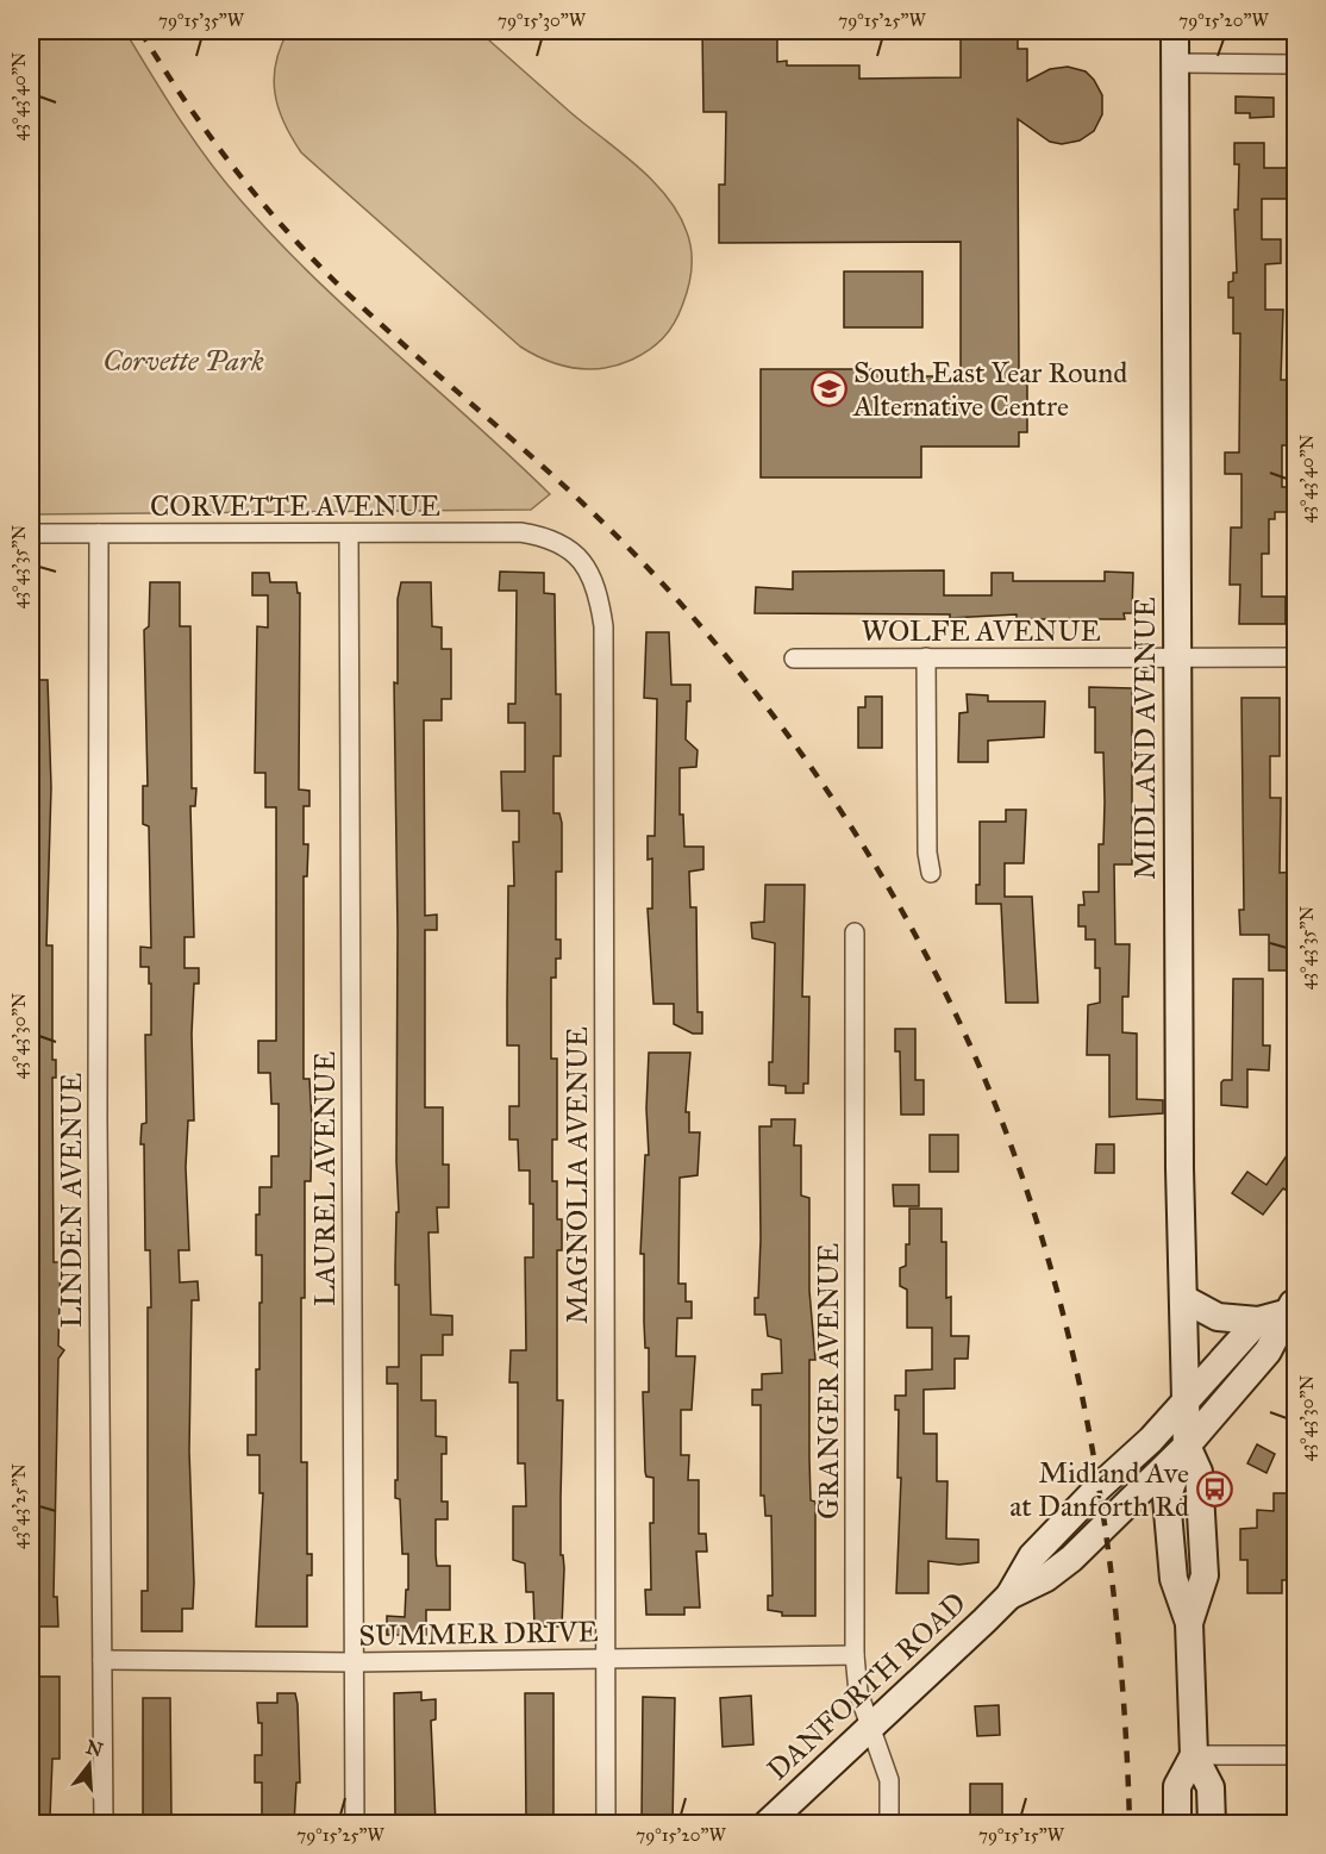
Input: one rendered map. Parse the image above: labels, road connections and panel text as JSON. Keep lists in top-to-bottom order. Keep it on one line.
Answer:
{"streets":{"main road":["MIDLAND AVENUE","DANFORTH ROAD"],"street":["CORVETTE AVENUE","WOLFE AVENUE","MAGNOLIA AVENUE","LAUREL AVENUE","LINDEN AVENUE","GRANGER AVENUE","SUMMER DRIVE"]},"crossings":[["CORVETTE AVENUE","MAGNOLIA AVENUE"],["CORVETTE AVENUE","LAUREL AVENUE"],["CORVETTE AVENUE","LINDEN AVENUE"],["WOLFE AVENUE","MIDLAND AVENUE"],["MIDLAND AVENUE","DANFORTH ROAD"],["MAGNOLIA AVENUE","SUMMER DRIVE"],["LAUREL AVENUE","SUMMER DRIVE"],["LINDEN AVENUE","SUMMER DRIVE"],["GRANGER AVENUE","SUMMER DRIVE"],["GRANGER AVENUE","DANFORTH ROAD"]],"parks":["Corvette Park"],"places":{"school or university":["South East Year Round Alternative Centre"],"bus stop":["Midland Ave at Danforth Rd"]},"north":"top","coordinates":["79°15'35\"W","79°15'30\"W","79°15'25\"W","79°15'20\"W","43°43'40\"N","43°43'35\"N","43°43'30\"N","43°43'25\"N","79°15'15\"W"]}
